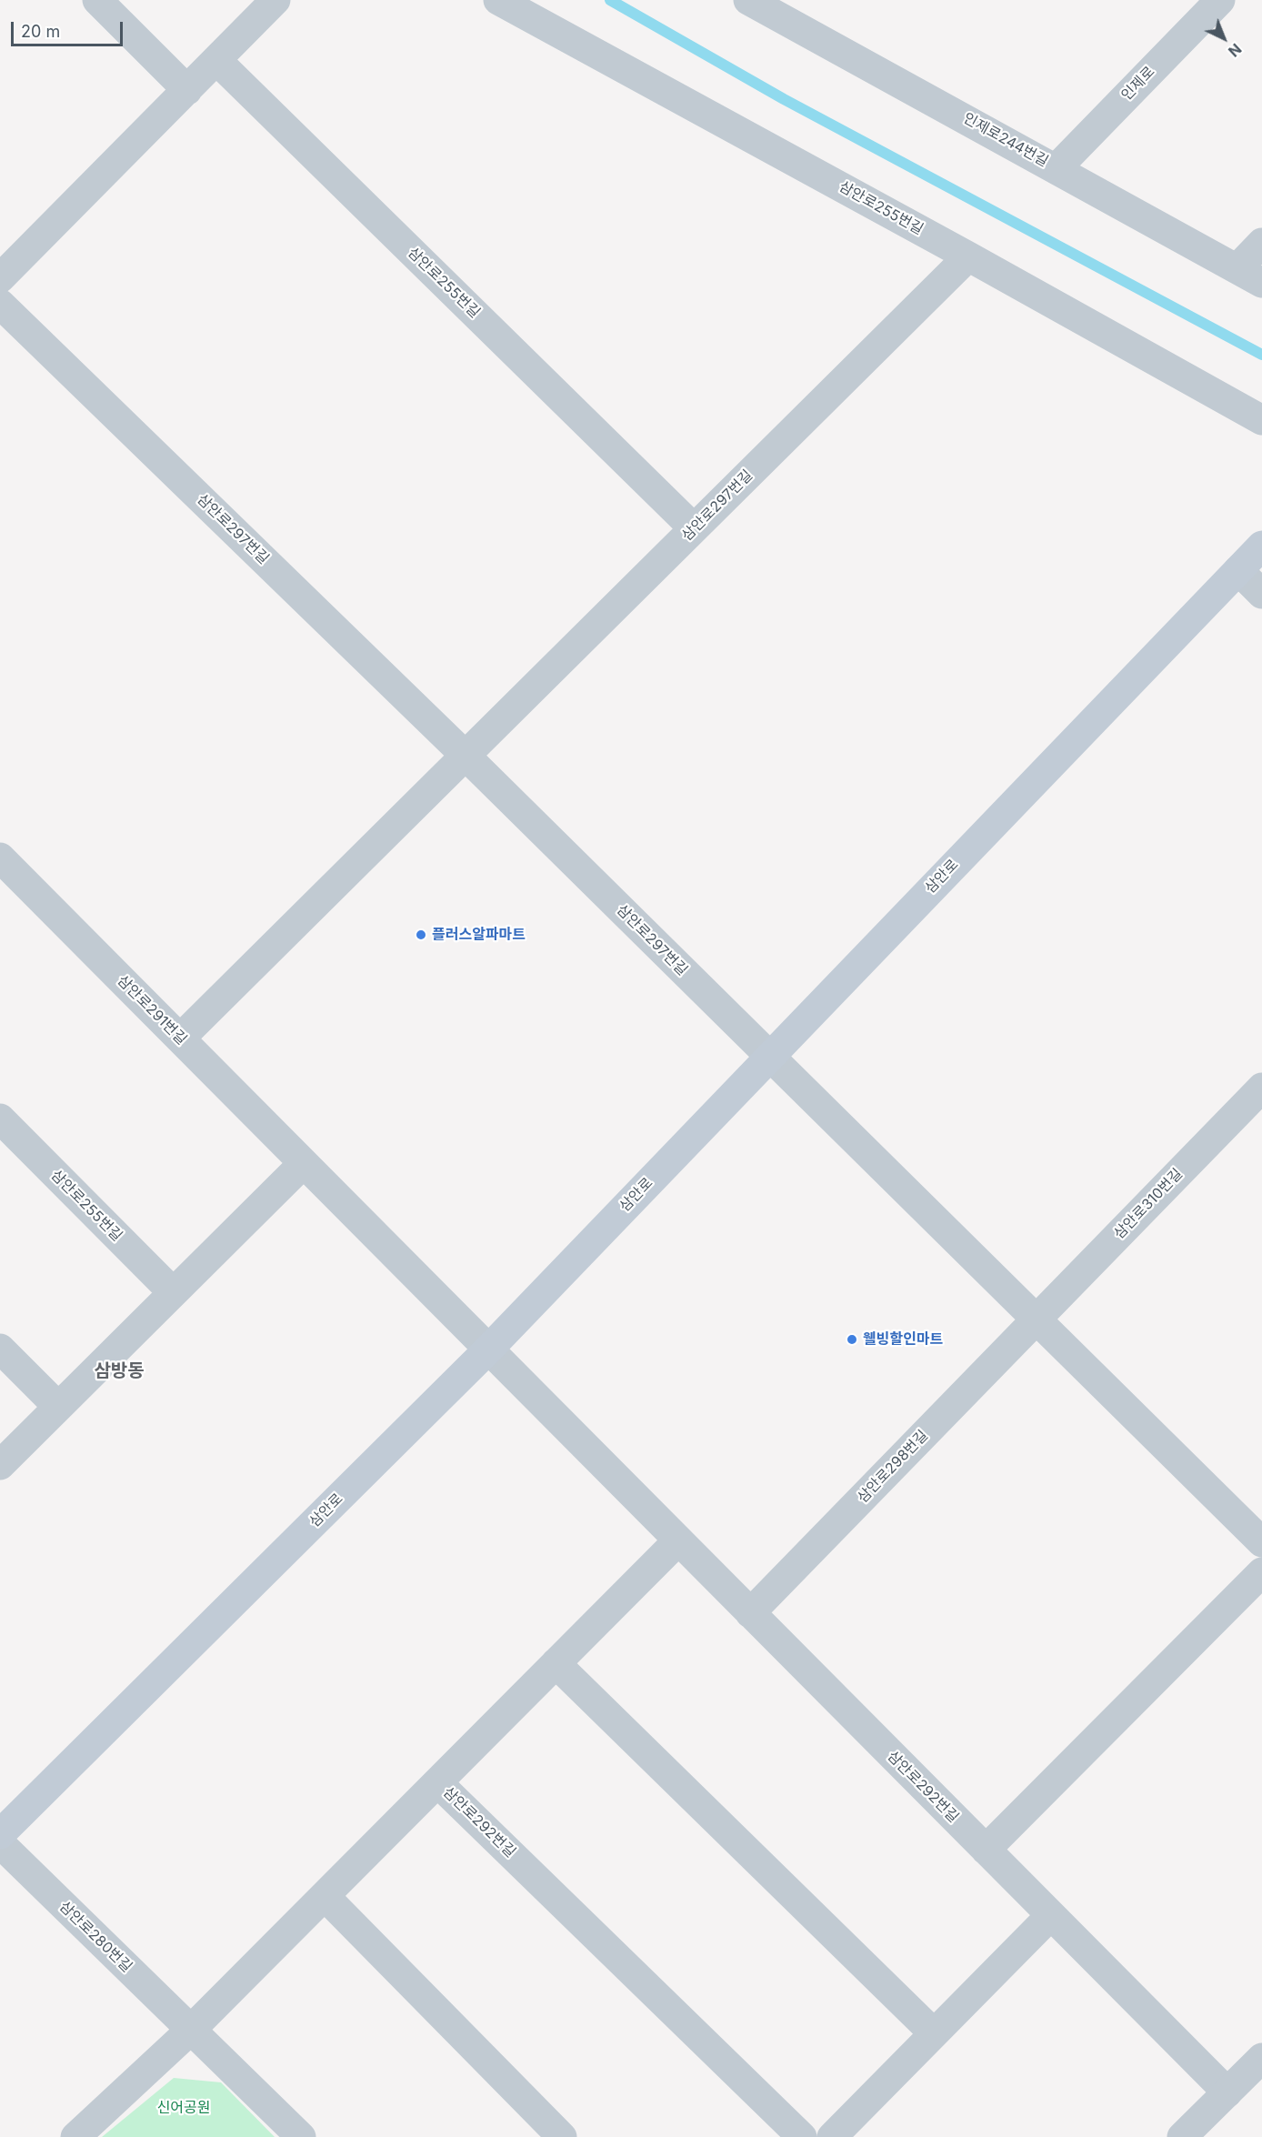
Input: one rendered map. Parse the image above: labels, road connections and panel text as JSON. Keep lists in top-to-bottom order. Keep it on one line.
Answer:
{"streets":{"main road":["삼안로"],"street":["인제로","인제로244번길","삼안로255번길","삼안로297번길","삼안로291번길","삼안로310번길","삼안로298번길","삼안로292번길","삼안로280번길"]},"crossings":[["인제로","인제로244번길"],["삼안로255번길","삼안로297번길"],["삼안로297번길","삼안로"],["삼안로","삼안로291번길"],["삼안로","삼안로292번길"],["삼안로291번길","삼안로292번길"],["삼안로310번길","삼안로298번길"],["삼안로298번길","삼안로292번길"],["삼안로292번길","삼안로280번길"]],"districts":["삼방동"],"parks":["신어공원"],"places":["플러스알파마트","웰빙할인마트"],"scale_bar":"20 m","north":"bottom right"}
